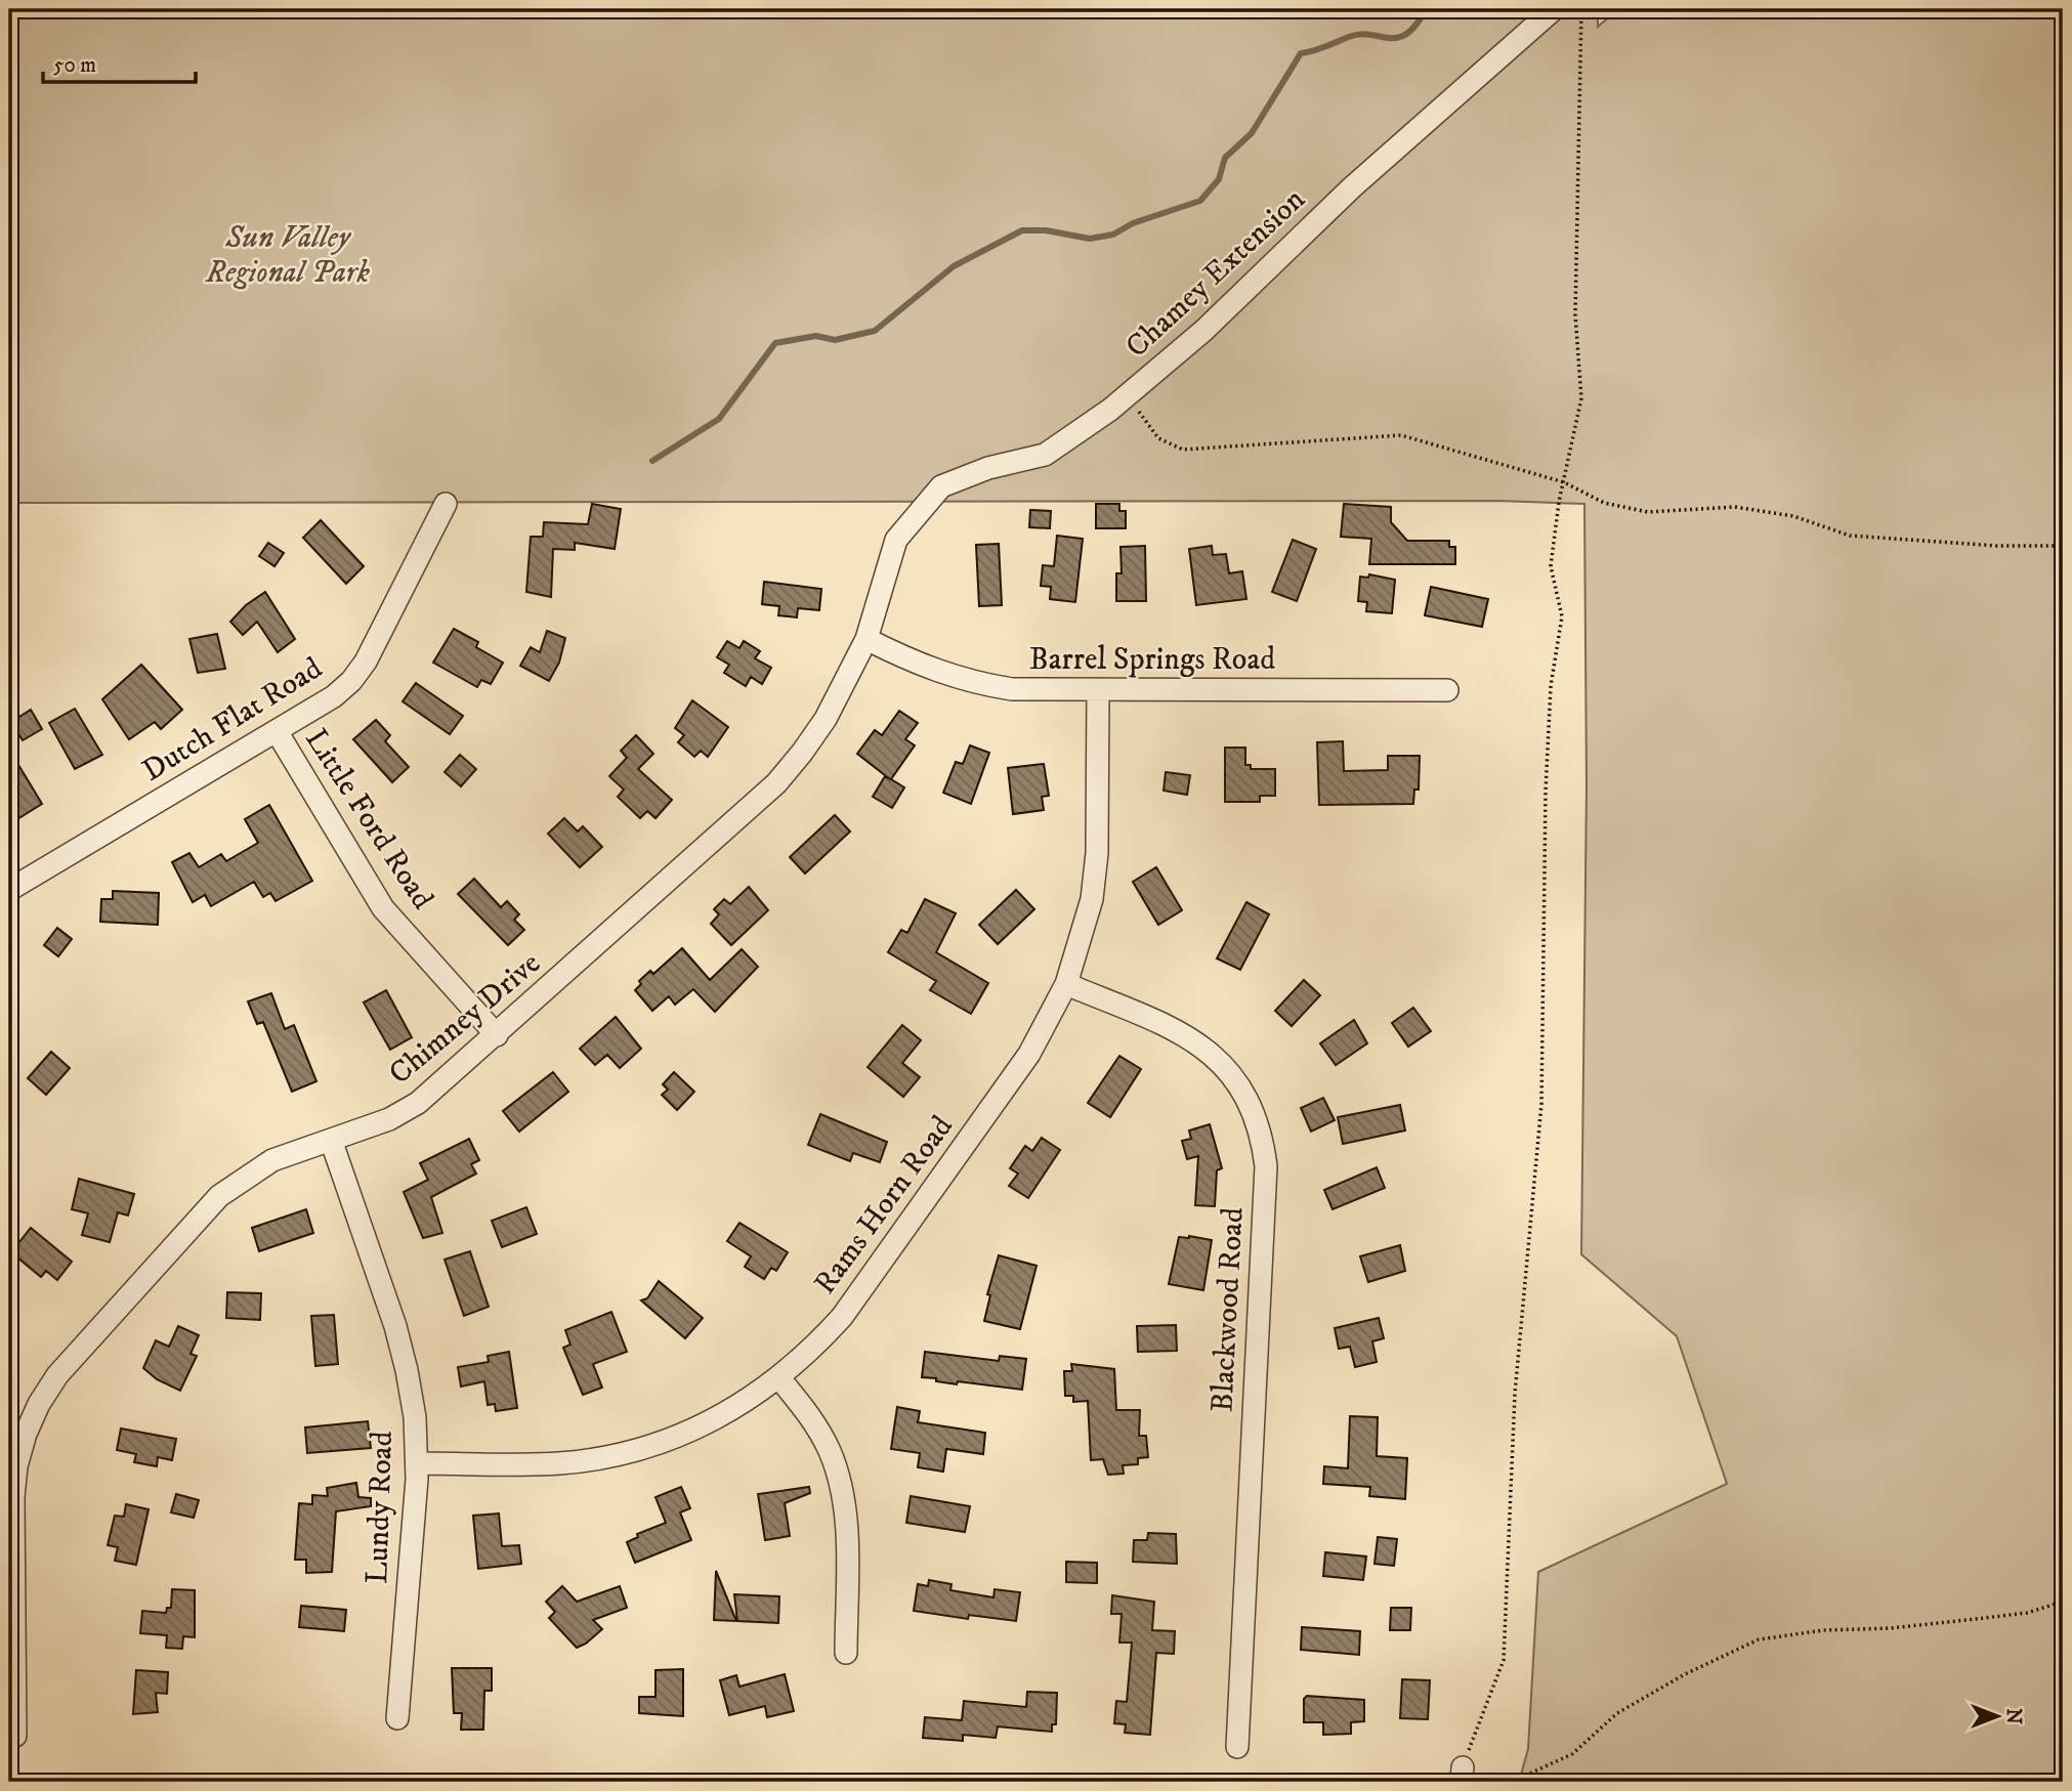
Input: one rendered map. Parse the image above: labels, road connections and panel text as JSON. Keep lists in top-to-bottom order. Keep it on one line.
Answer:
{"streets":{"street":["Chamey Extension","Barrel Springs Road","Dutch Flat Road","Little Ford Road","Chimney Drive","Rams Horn Road","Blackwood Road","Lundy Road"]},"crossings":[["Chamey Extension","Chimney Drive"],["Barrel Springs Road","Chimney Drive"],["Barrel Springs Road","Rams Horn Road"],["Dutch Flat Road","Little Ford Road"],["Little Ford Road","Chimney Drive"],["Chimney Drive","Lundy Road"],["Rams Horn Road","Blackwood Road"],["Rams Horn Road","Lundy Road"]],"parks":["Sun Valley Regional Park"],"scale_bar":"50 m","north":"right"}
